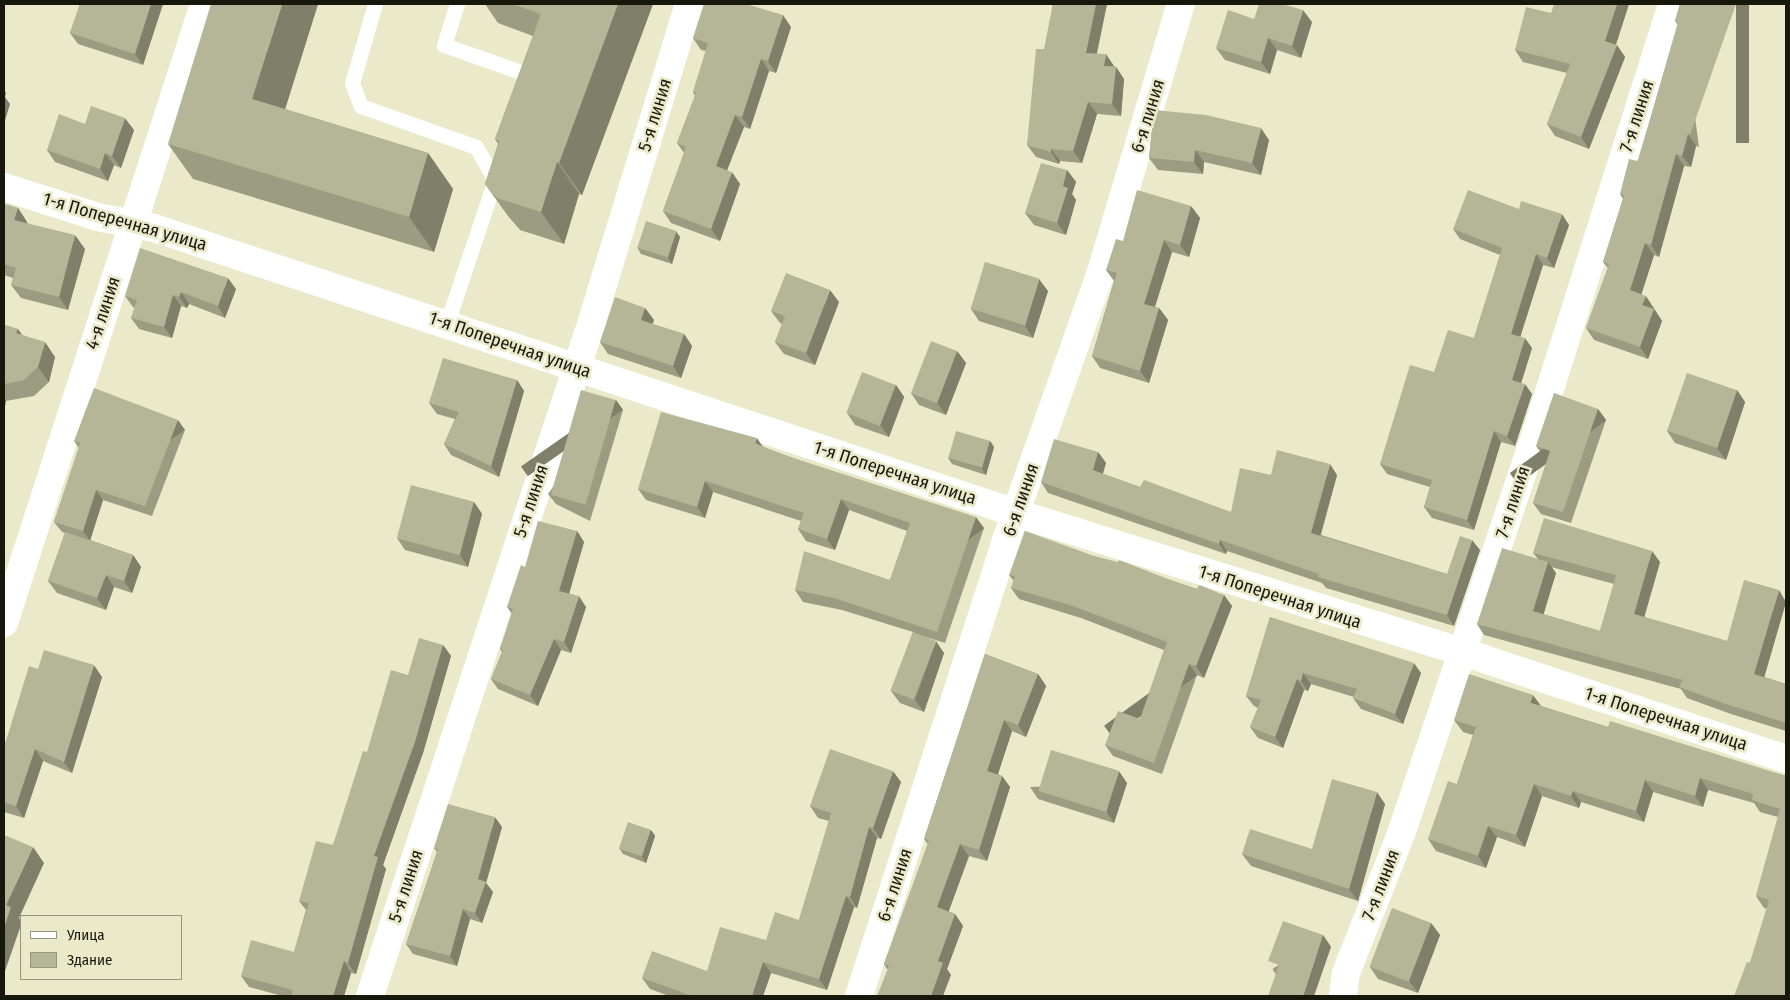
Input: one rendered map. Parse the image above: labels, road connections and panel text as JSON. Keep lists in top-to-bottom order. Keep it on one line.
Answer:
{"streets":{"street":["5-я линия","6-я линия","7-я линия","1-я Поперечная улица","4-я линия"]},"crossings":[["5-я линия","1-я Поперечная улица"],["6-я линия","1-я Поперечная улица"],["7-я линия","1-я Поперечная улица"],["1-я Поперечная улица","4-я линия"]],"legend":["Улица","Здание"]}
